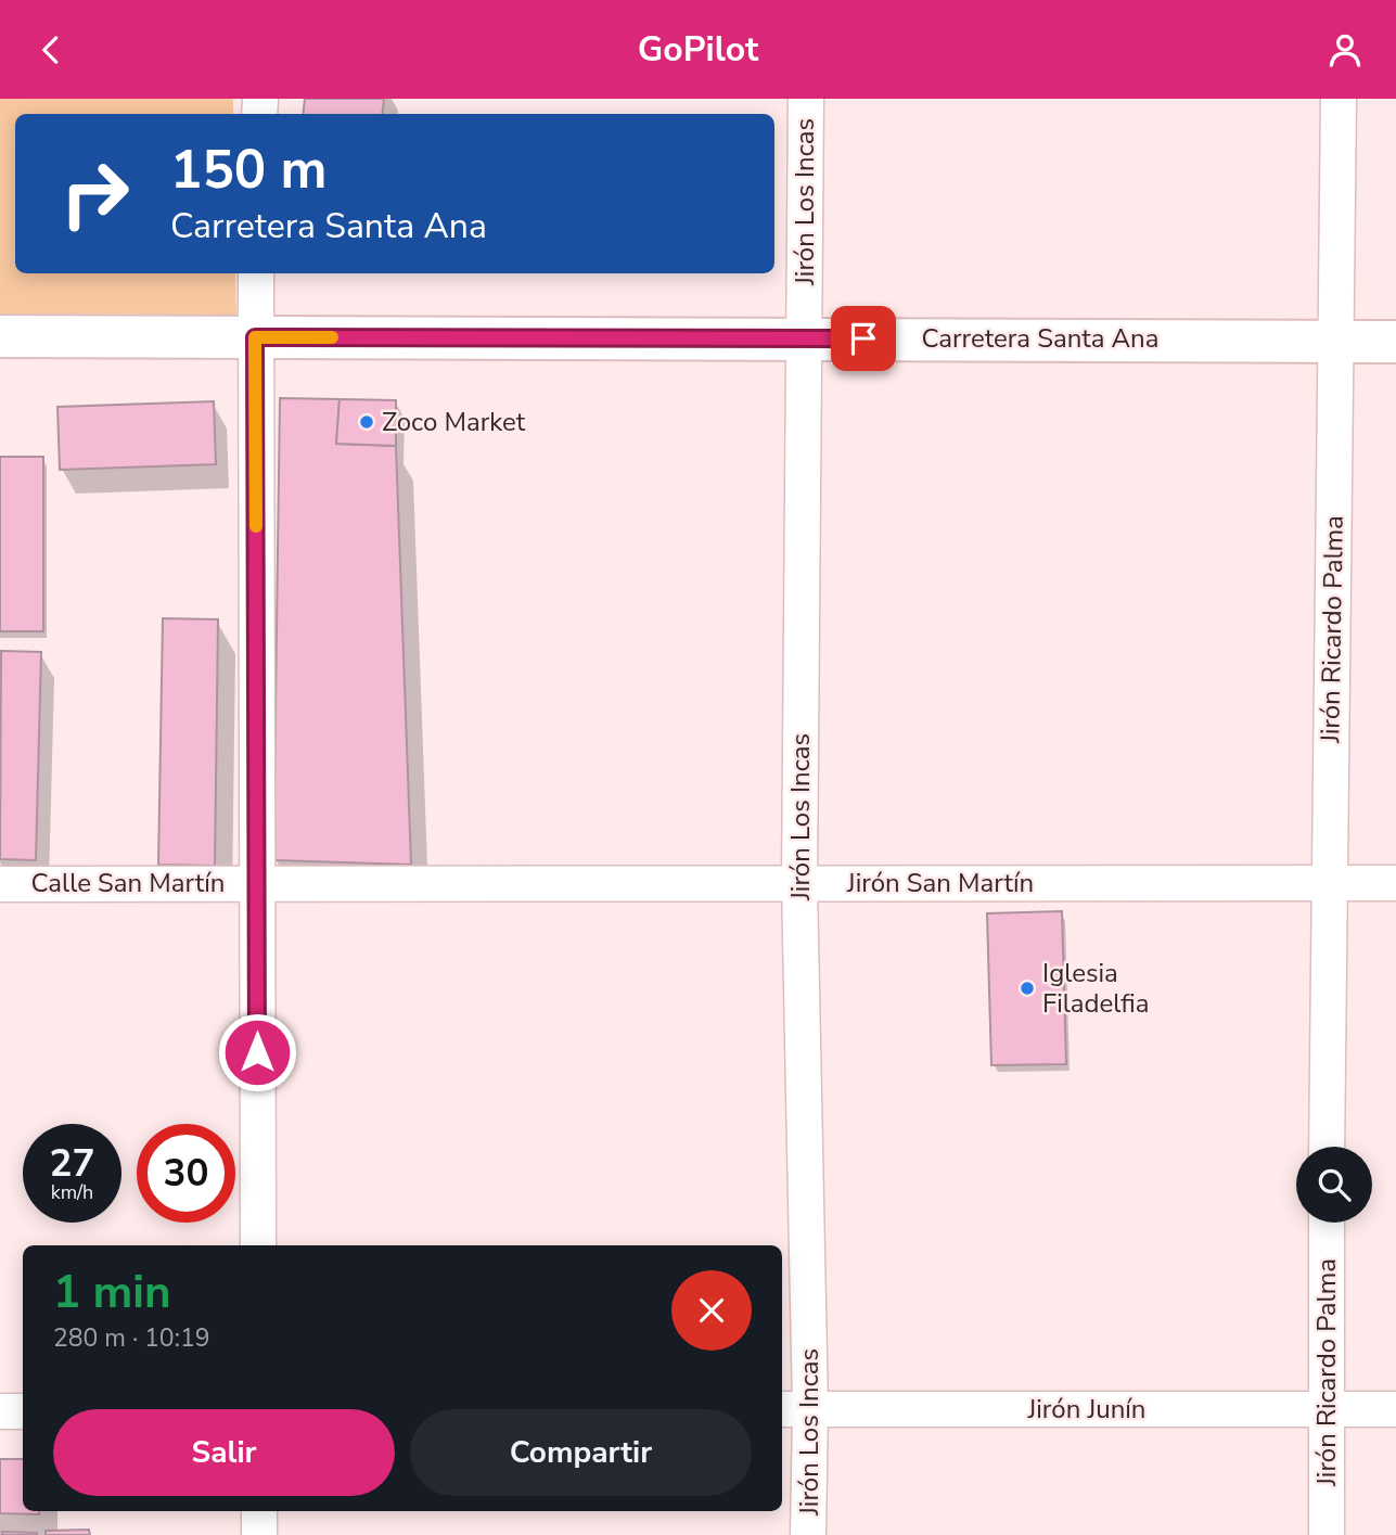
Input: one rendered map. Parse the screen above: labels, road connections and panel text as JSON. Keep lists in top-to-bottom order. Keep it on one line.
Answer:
{"streets":{"main road":["Carretera Santa Ana"],"street":["Jirón Los Incas","Jirón Ricardo Palma","Calle San Martín","Jirón San Martín","Jirón Junín"]},"crossings":[["Jirón Los Incas","Carretera Santa Ana"],["Jirón Los Incas","Jirón San Martín"],["Jirón Los Incas","Jirón Junín"],["Carretera Santa Ana","Jirón Ricardo Palma"],["Jirón Ricardo Palma","Jirón San Martín"],["Jirón Ricardo Palma","Jirón Junín"],["Calle San Martín","Jirón San Martín"]],"places":["Zoco Market","Iglesia Filadelfia"],"page":{"header":"GoPilot","turn":["150 m","Carretera Santa Ana"],"speed":"27 km/h","limit":"30","heading":["1 min","280 m · 10:19"],"buttons":["Salir","Compartir"]}}
